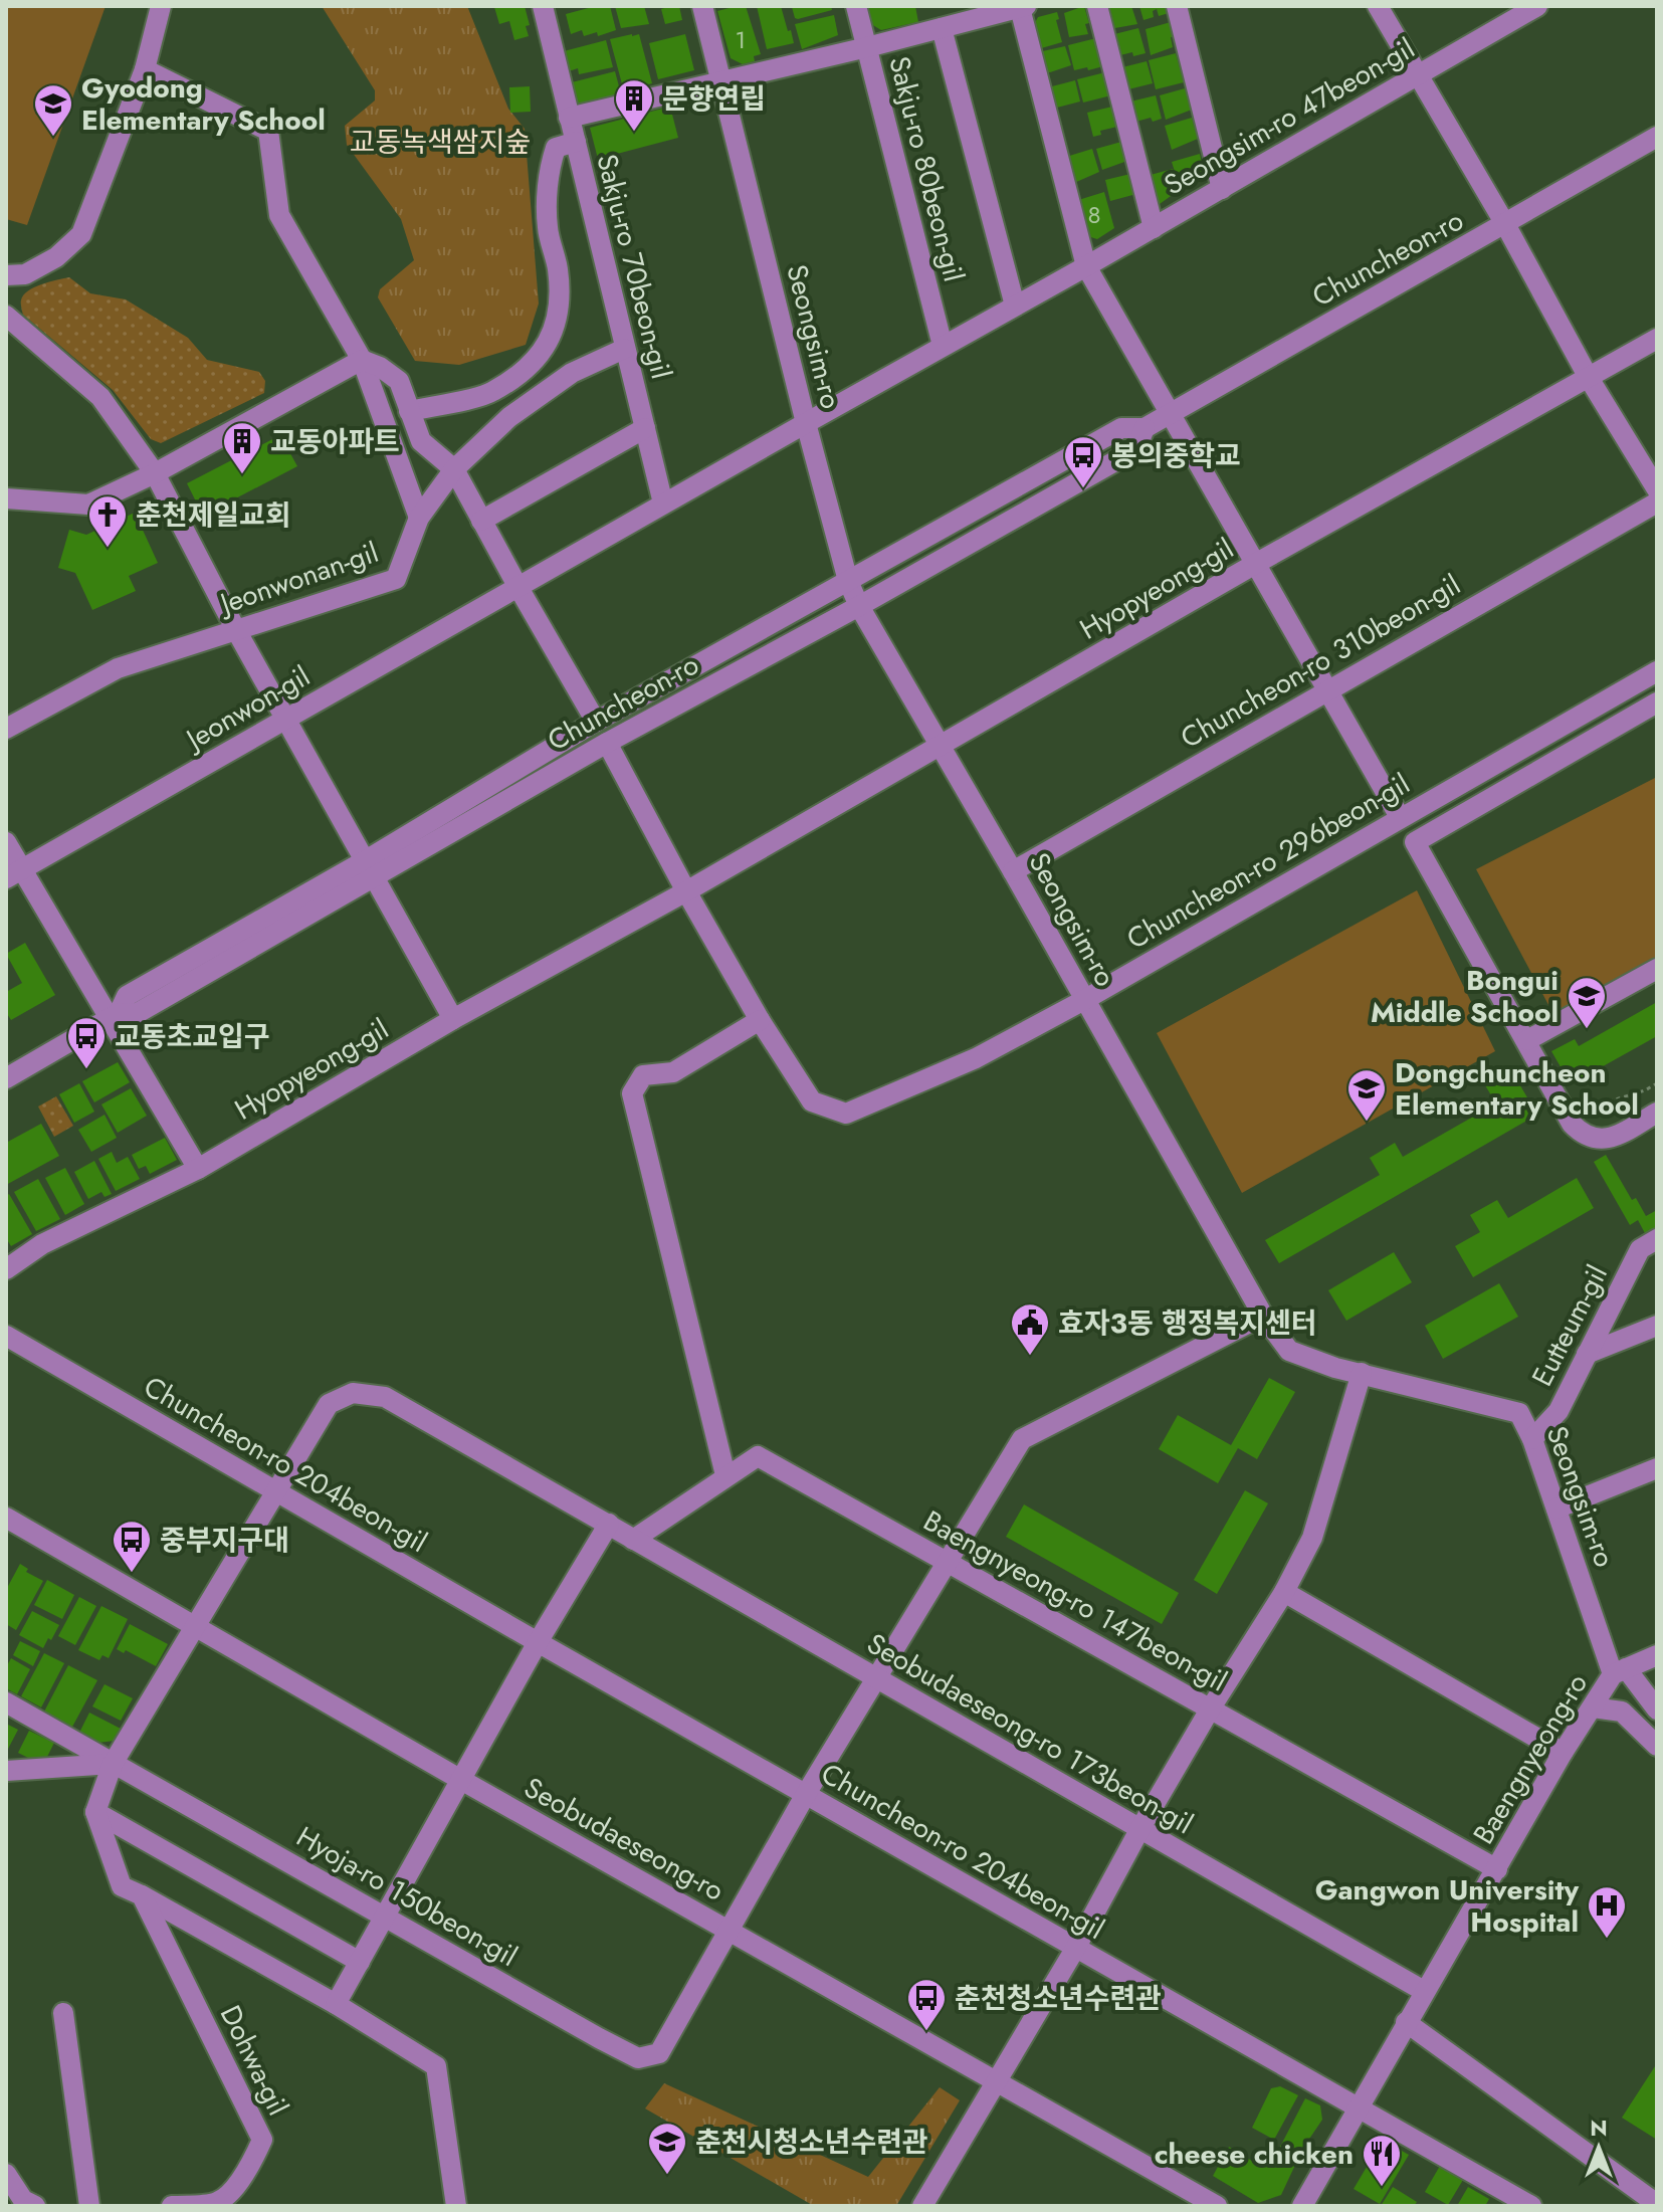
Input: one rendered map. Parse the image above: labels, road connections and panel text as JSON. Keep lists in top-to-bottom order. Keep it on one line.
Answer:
{"streets":{"street":["Seongsim-ro 47beon-gil","Sakju-ro 80beon-gil","Chuncheon-ro","Sakju-ro 70beon-gil","Seongsim-ro","Jeonwonan-gil","Hyopyeong-gil","Chuncheon-ro 310beon-gil","Jeonwon-gil","Chuncheon-ro 296beon-gil","Eutteum-gil","Chuncheon-ro 204beon-gil","Baengnyeong-ro 147beon-gil","Seobudaeseong-ro 173beon-gil","Baengnyeong-ro","Seobudaeseong-ro","Hyoja-ro 150beon-gil","Dohwa-gil"]},"crossings":[["Seongsim-ro 47beon-gil","Sakju-ro 80beon-gil"],["Seongsim-ro 47beon-gil","Seongsim-ro"],["Seongsim-ro 47beon-gil","Jeonwon-gil"],["Chuncheon-ro","Seongsim-ro"],["Sakju-ro 70beon-gil","Jeonwonan-gil"],["Sakju-ro 70beon-gil","Jeonwon-gil"],["Seongsim-ro","Hyopyeong-gil"],["Seongsim-ro","Chuncheon-ro 310beon-gil"],["Seongsim-ro","Jeonwon-gil"],["Seongsim-ro","Chuncheon-ro 296beon-gil"],["Seongsim-ro","Eutteum-gil"],["Seongsim-ro","Baengnyeong-ro"],["Seongsim-ro","Hyoja-ro 150beon-gil"],["Chuncheon-ro 204beon-gil","Seobudaeseong-ro 173beon-gil"],["Chuncheon-ro 204beon-gil","Baengnyeong-ro"],["Chuncheon-ro 204beon-gil","Hyoja-ro 150beon-gil"],["Baengnyeong-ro 147beon-gil","Seobudaeseong-ro 173beon-gil"],["Baengnyeong-ro 147beon-gil","Baengnyeong-ro"],["Baengnyeong-ro 147beon-gil","Hyoja-ro 150beon-gil"],["Seobudaeseong-ro 173beon-gil","Baengnyeong-ro"],["Seobudaeseong-ro 173beon-gil","Seobudaeseong-ro"],["Seobudaeseong-ro 173beon-gil","Hyoja-ro 150beon-gil"],["Seobudaeseong-ro","Hyoja-ro 150beon-gil"]],"parks":["교동녹색쌈지숲"],"places":{"building":["문향연립","교동아파트"],"school or university":["Gyodong Elementary School","Bongui Middle School","Dongchuncheon Elementary School","춘천시청소년수련관"],"bus stop":["봉의중학교","교동초교입구","중부지구대","춘천청소년수련관"],"church":["춘천제일교회"],"public building":["효자3동 행정복지센터"],"hospital":["Gangwon University Hospital"],"restaurant":["cheese chicken"]},"house_numbers":["1","8"],"north":"top"}
